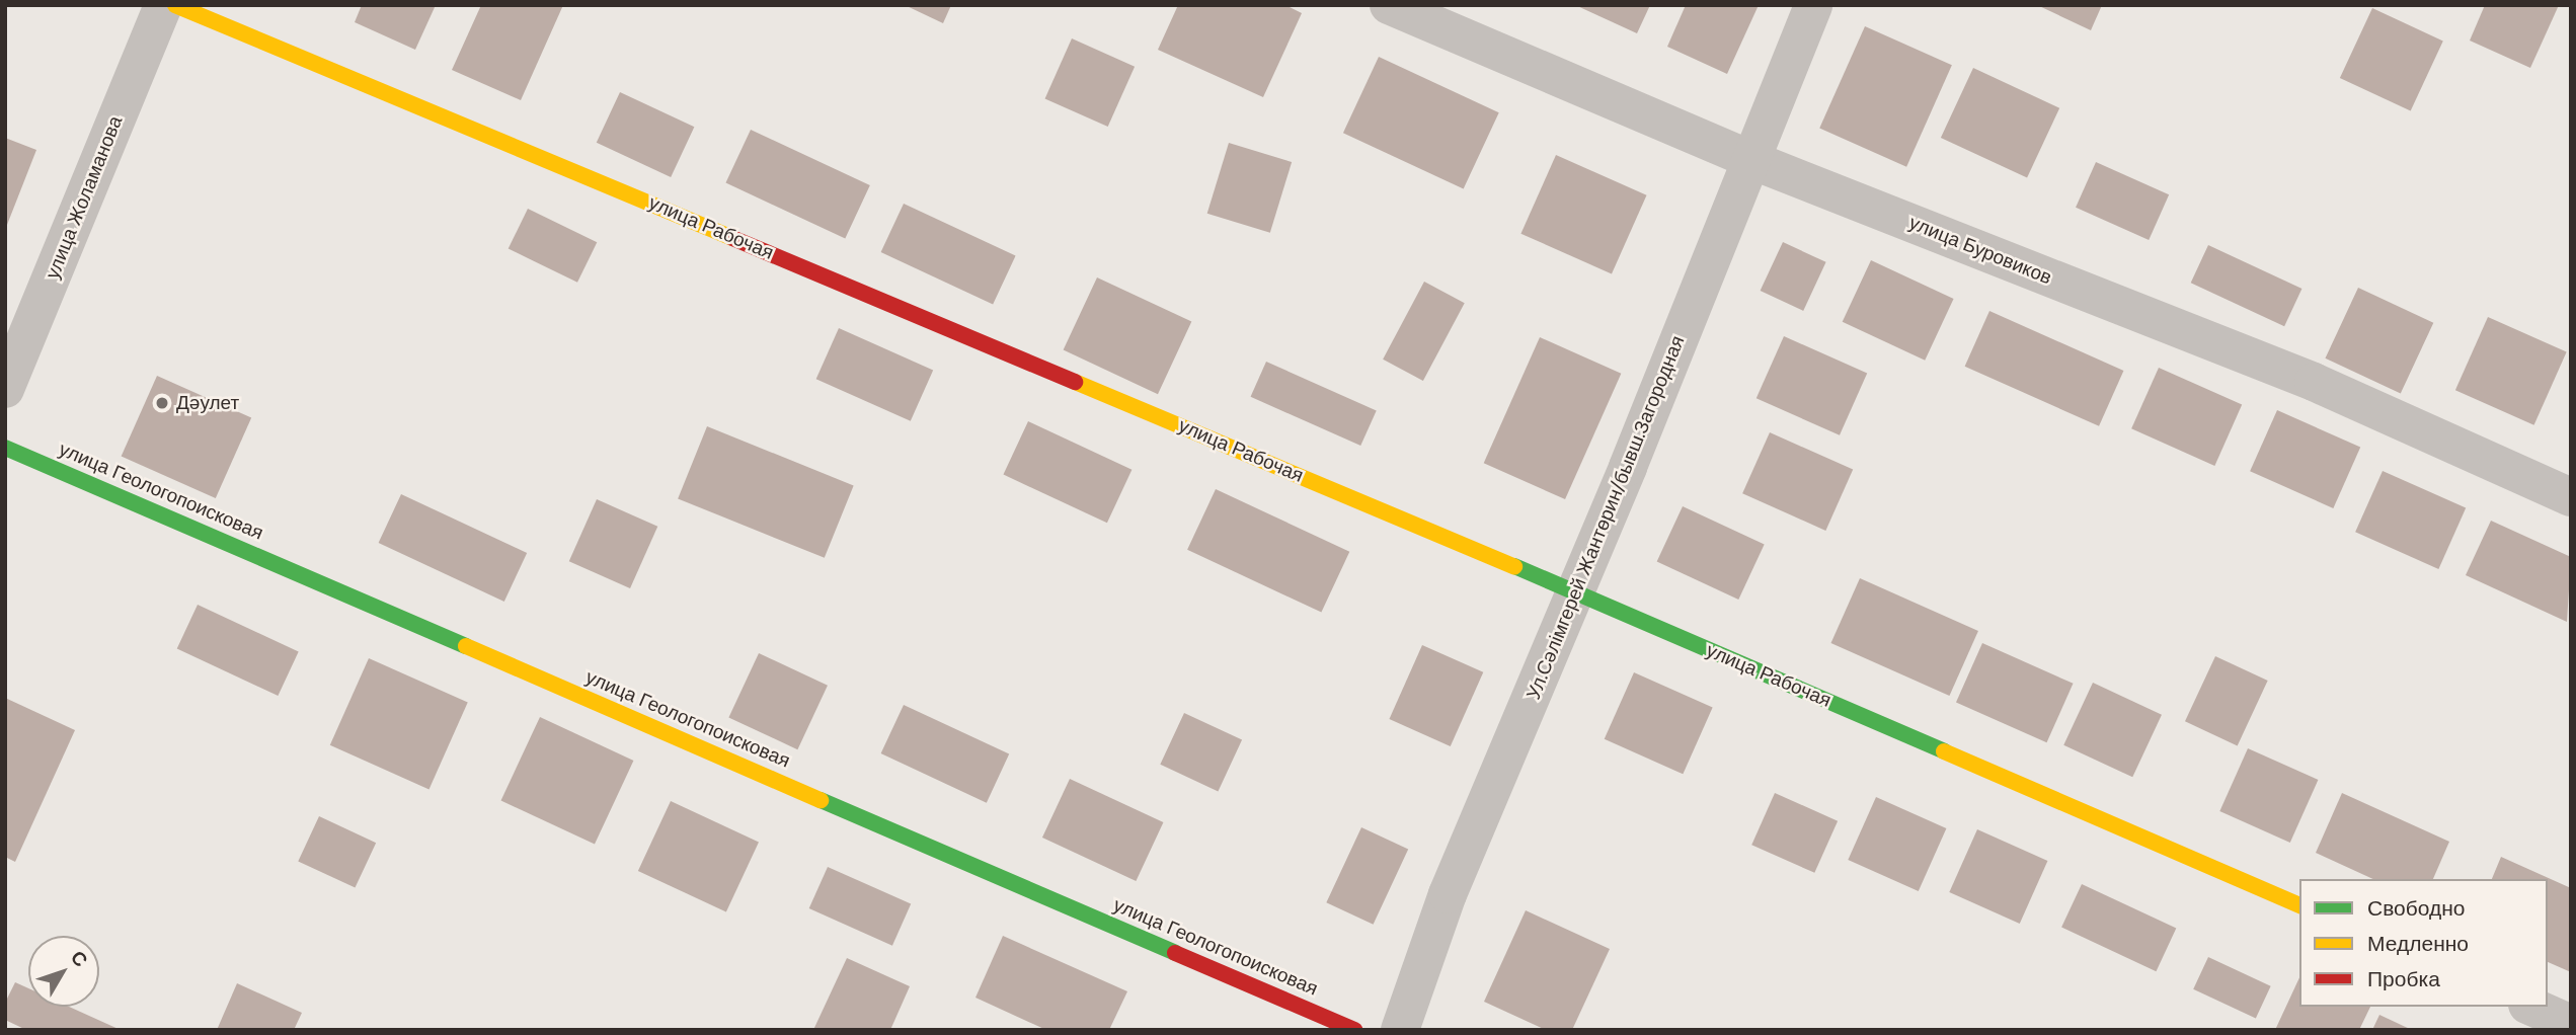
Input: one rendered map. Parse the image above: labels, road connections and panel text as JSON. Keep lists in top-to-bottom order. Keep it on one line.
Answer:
{"streets":{"street":["улица Жоламанова","улица Рабочая","улица Буровиков","улица Геологопоисковая","Ул.Сәлімгерей Жантөрин/бывш.Загородная"]},"crossings":[["улица Рабочая","Ул.Сәлімгерей Жантөрин/бывш.Загородная"],["улица Буровиков","Ул.Сәлімгерей Жантөрин/бывш.Загородная"]],"places":["Дәулет"],"legend":["Свободно","Медленно","Пробка"],"north":"top right"}
